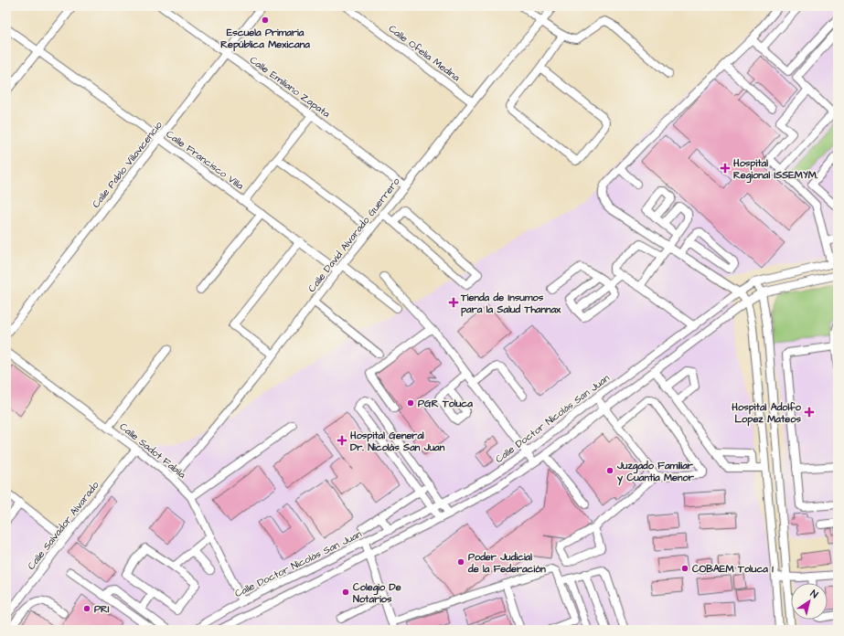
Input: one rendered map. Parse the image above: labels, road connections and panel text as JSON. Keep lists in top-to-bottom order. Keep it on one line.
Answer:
{"streets":{"street":["Calle Ofelia Medina","Calle Emiliano Zapata","Calle Francisco Villa","Calle Pablo Villavicencio","Calle David Alvarado Guerrero","Calle Doctor Nicolás San Juan","Calle Sadot Fabila","Calle Salvador Alvarado"]},"crossings":[["Calle Ofelia Medina","Calle David Alvarado Guerrero"],["Calle Emiliano Zapata","Calle Pablo Villavicencio"],["Calle Emiliano Zapata","Calle David Alvarado Guerrero"],["Calle Francisco Villa","Calle Pablo Villavicencio"],["Calle Francisco Villa","Calle David Alvarado Guerrero"],["Calle David Alvarado Guerrero","Calle Sadot Fabila"],["Calle Doctor Nicolás San Juan","Calle Sadot Fabila"],["Calle Sadot Fabila","Calle Salvador Alvarado"]],"places":{"other":["Escuela Primaria República Mexicana","PGR Toluca","Juzgado Familiar y Cuantía Menor","Poder Judicial de la Federación","COBAEM Toluca 1","Colegio De Notarios","PRI"],"health":["Hospital Regional ISSEMYM.","Tienda de Insumos para la Salud Thannax","Hospital Adolfo Lopez Mateos","Hospital General Dr. Nicolás San Juan"]},"north":"top right"}
